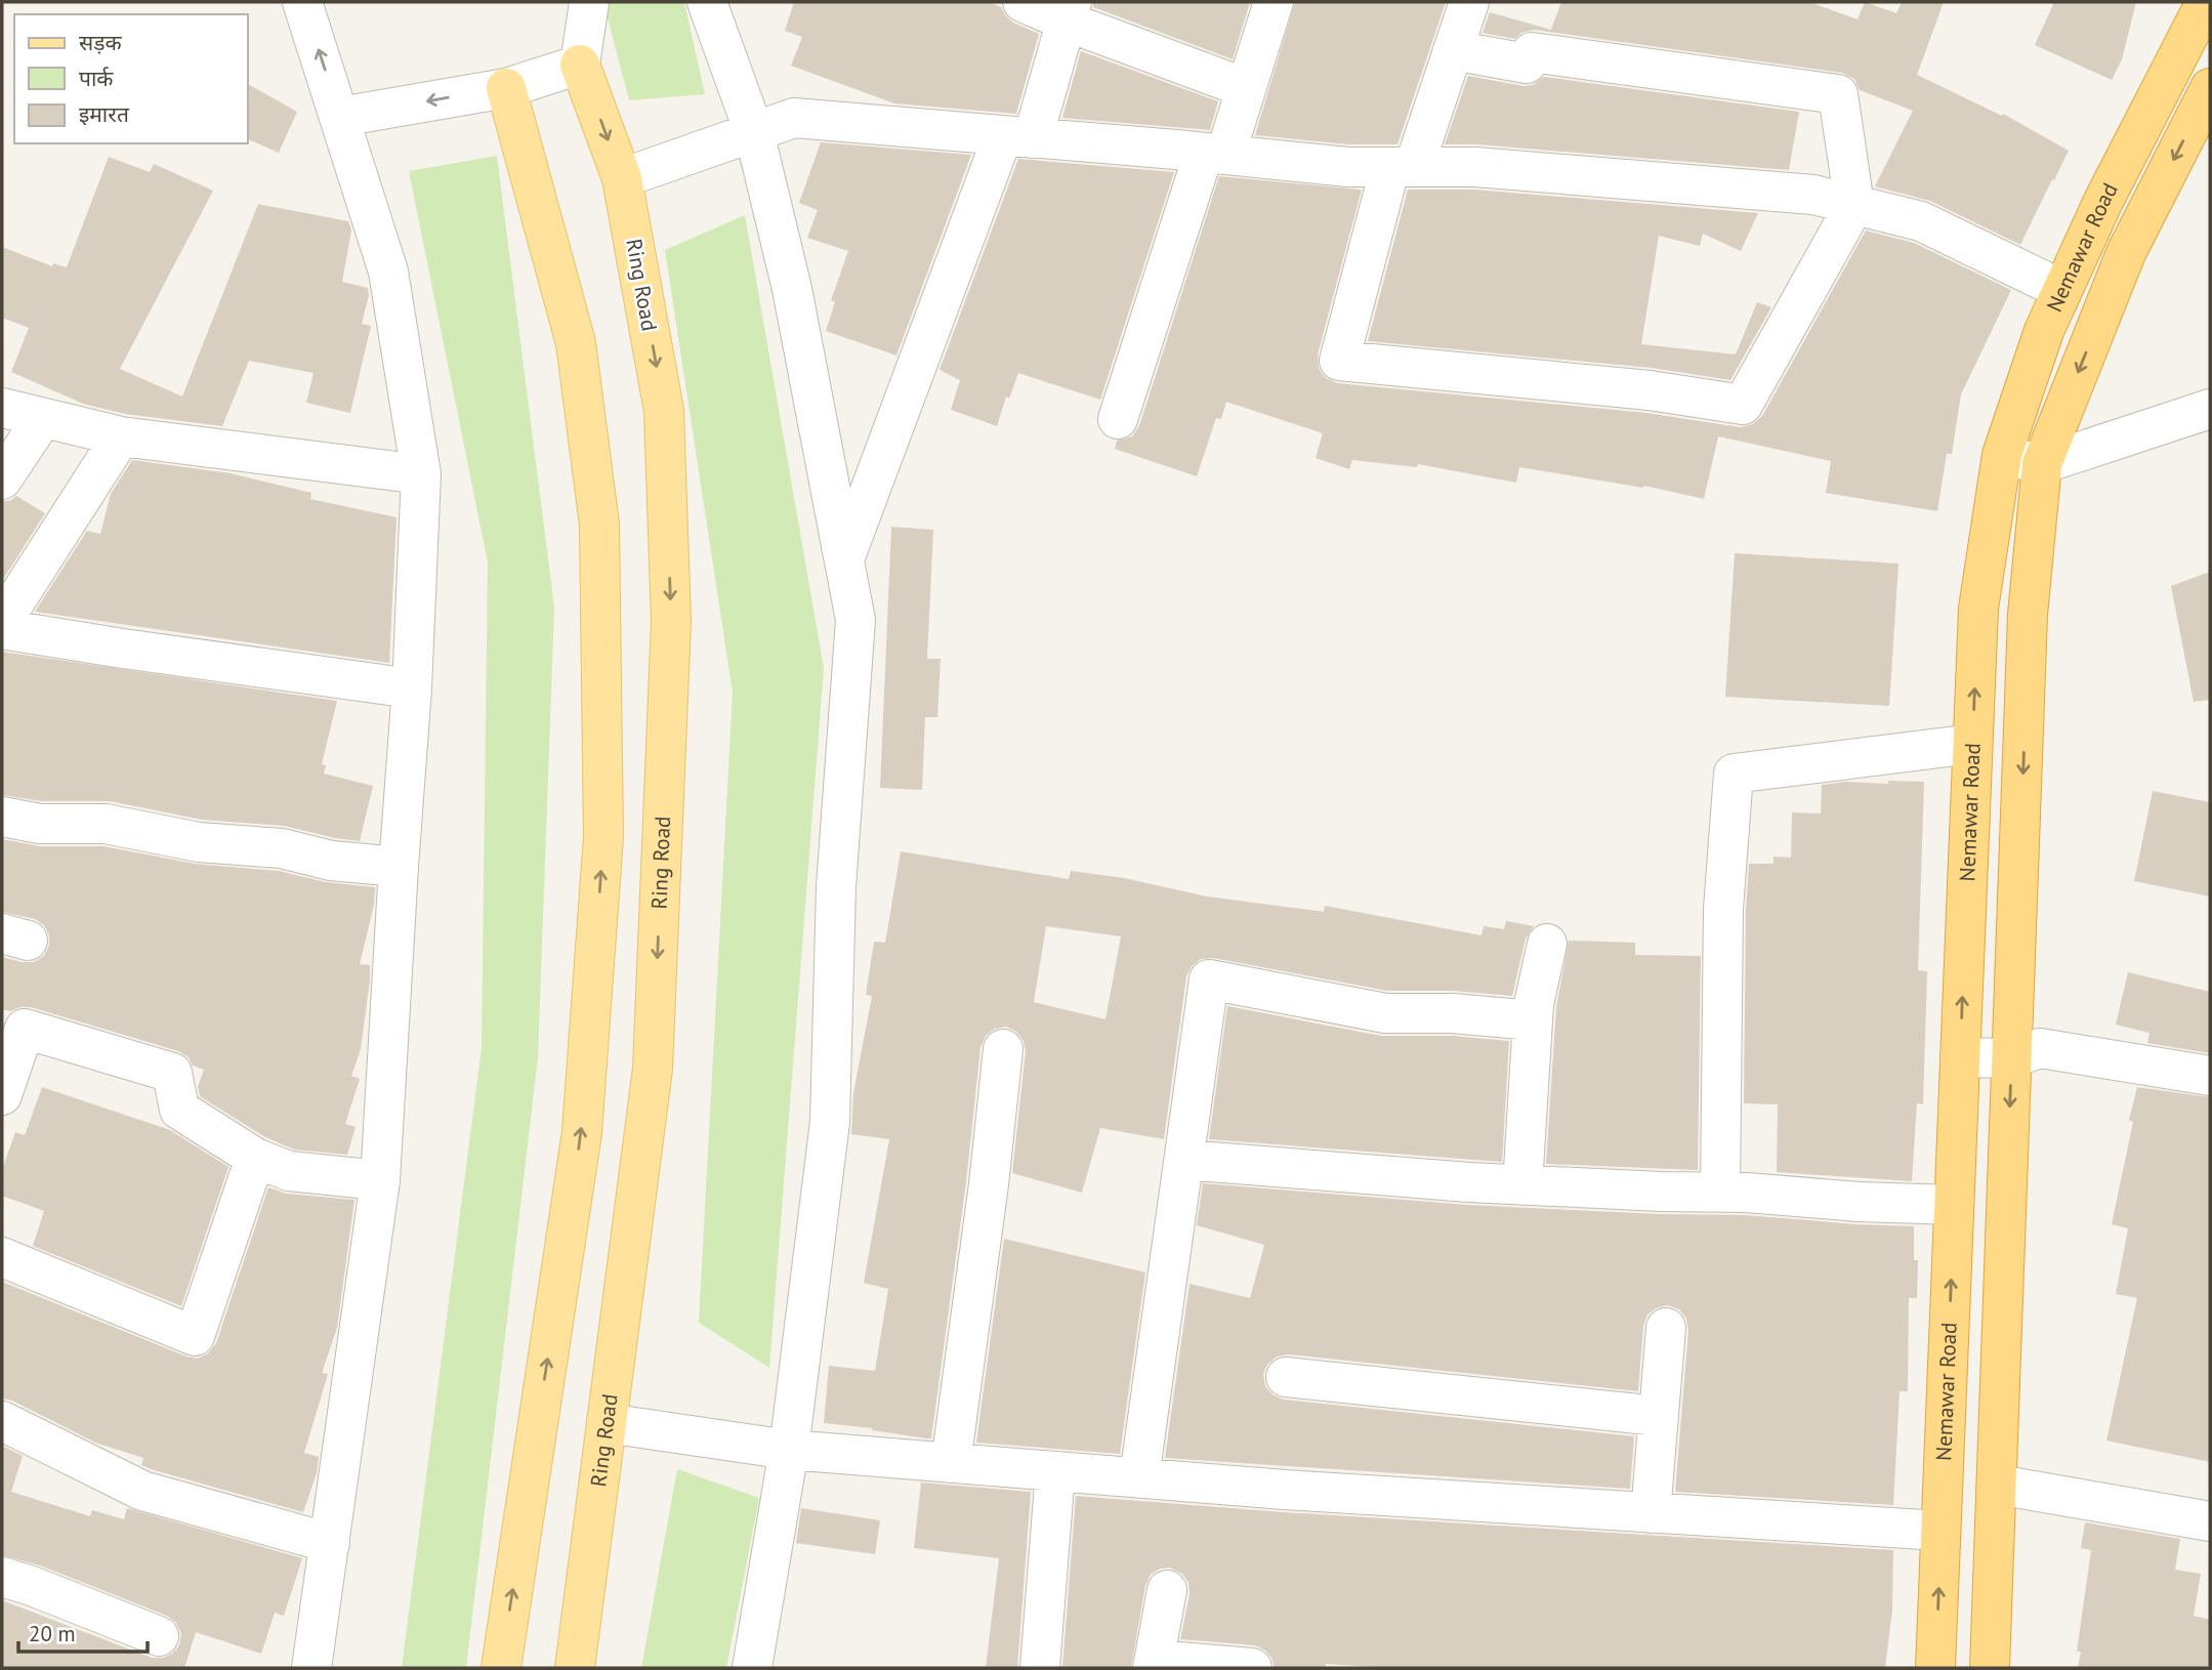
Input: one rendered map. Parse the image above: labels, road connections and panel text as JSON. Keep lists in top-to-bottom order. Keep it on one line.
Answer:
{"streets":{"highway":["Nemawar Road"],"main road":["Ring Road"]},"legend":["सड़क","पार्क","इमारत"],"scale_bar":"20 m"}
